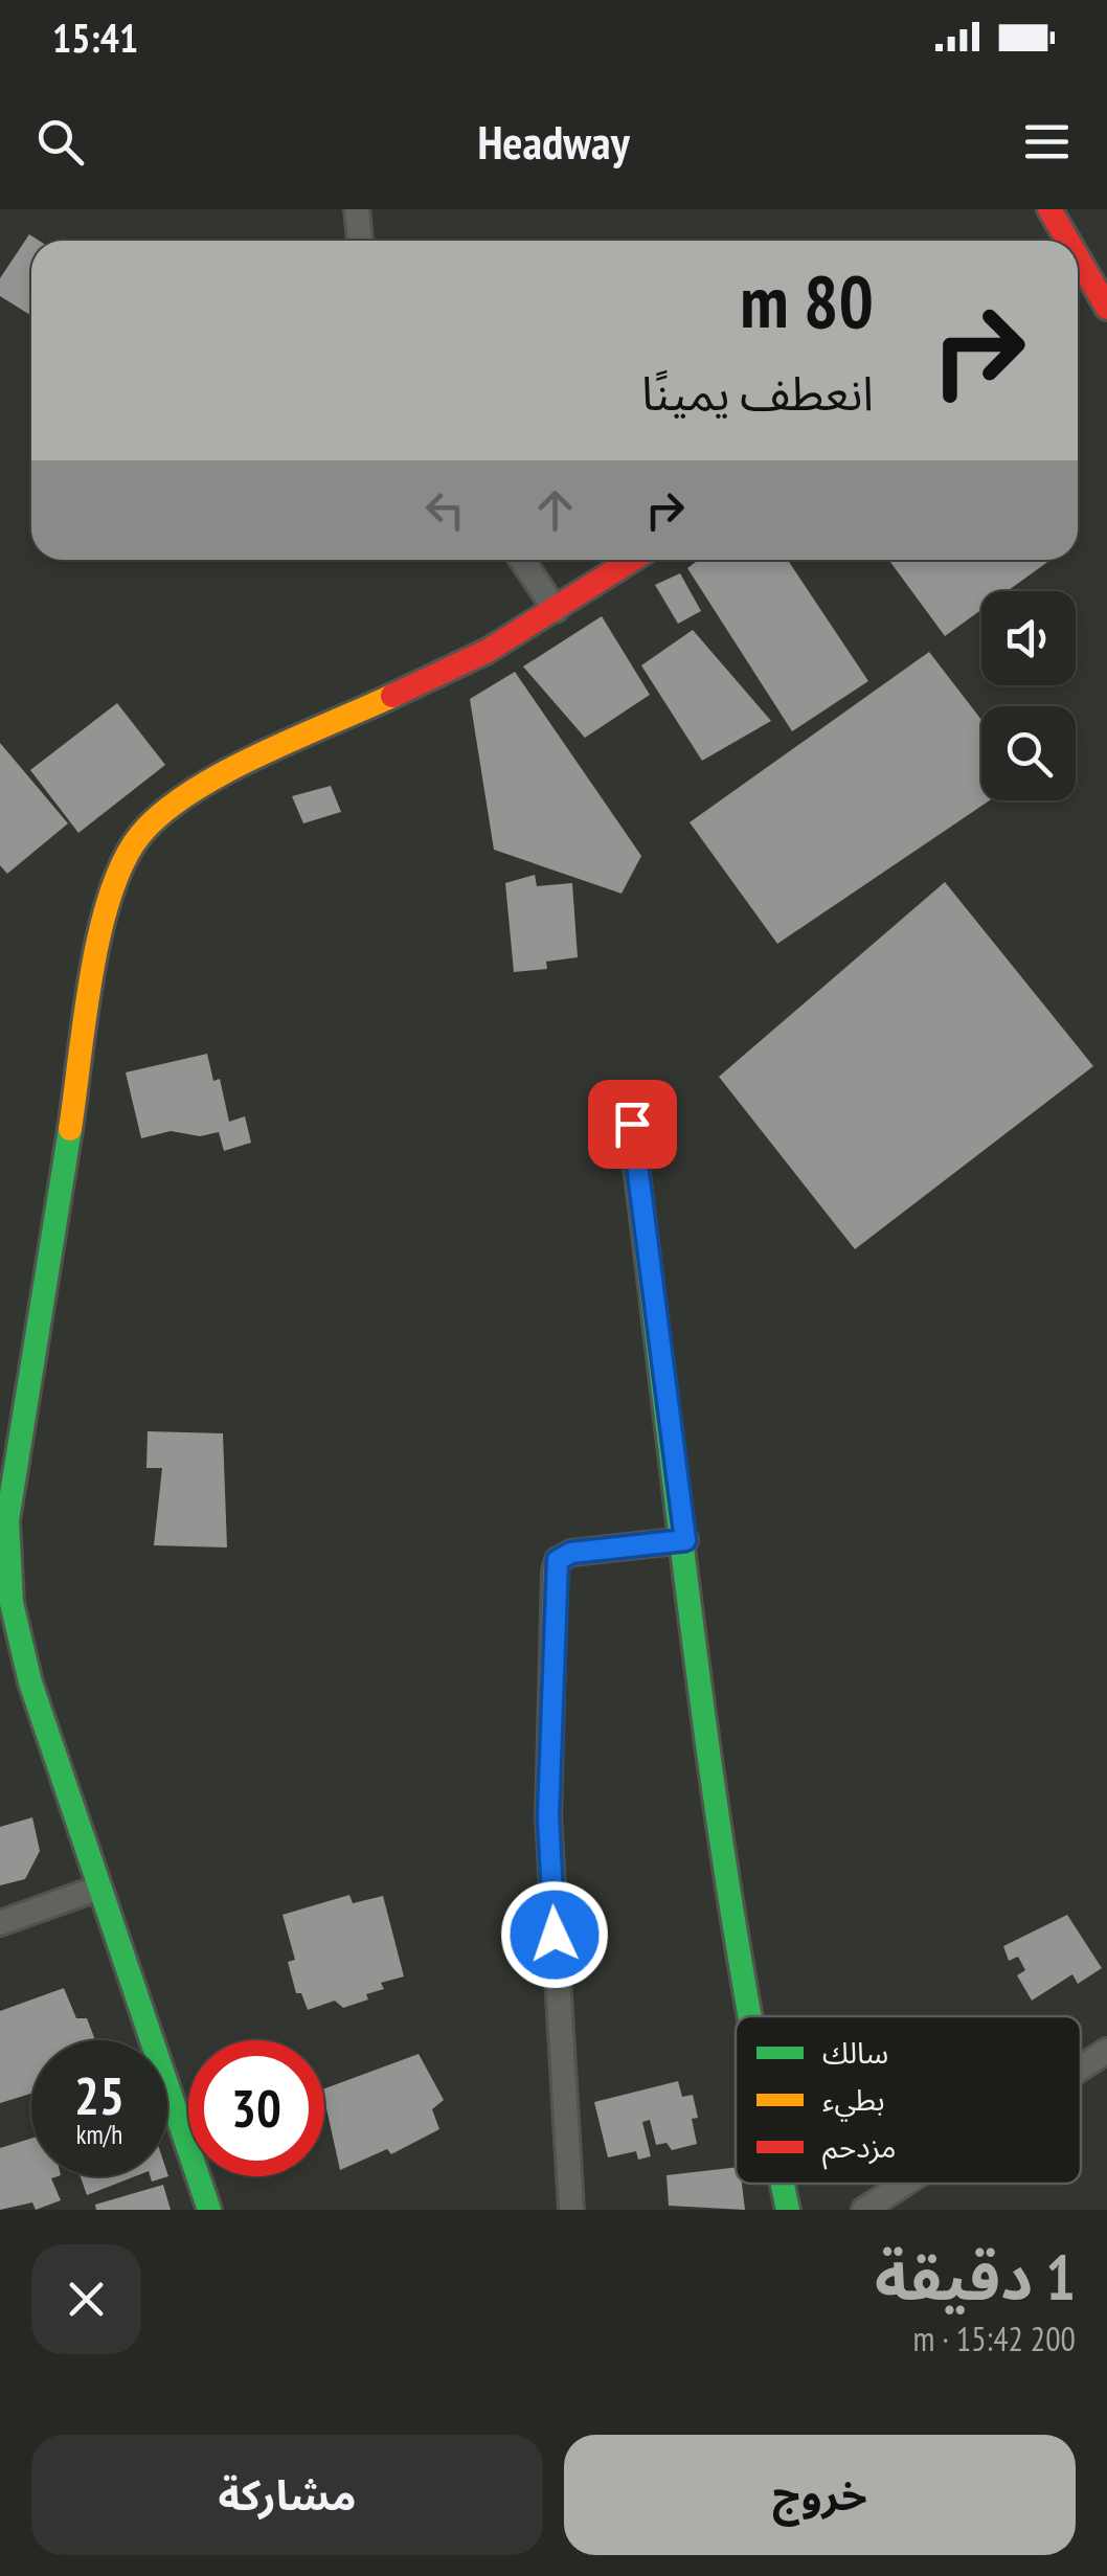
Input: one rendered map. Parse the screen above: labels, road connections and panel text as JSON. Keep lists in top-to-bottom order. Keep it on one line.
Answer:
{"legend":["سالك","بطيء","مزدحم"],"page":{"status":"15:41","header":"Headway","turn":["80 m","انعطف يمينًا"],"speed":"25 km/h","limit":"30","heading":["1 دقيقة","200 m · 15:42"],"buttons":["خروج","مشاركة"]}}
